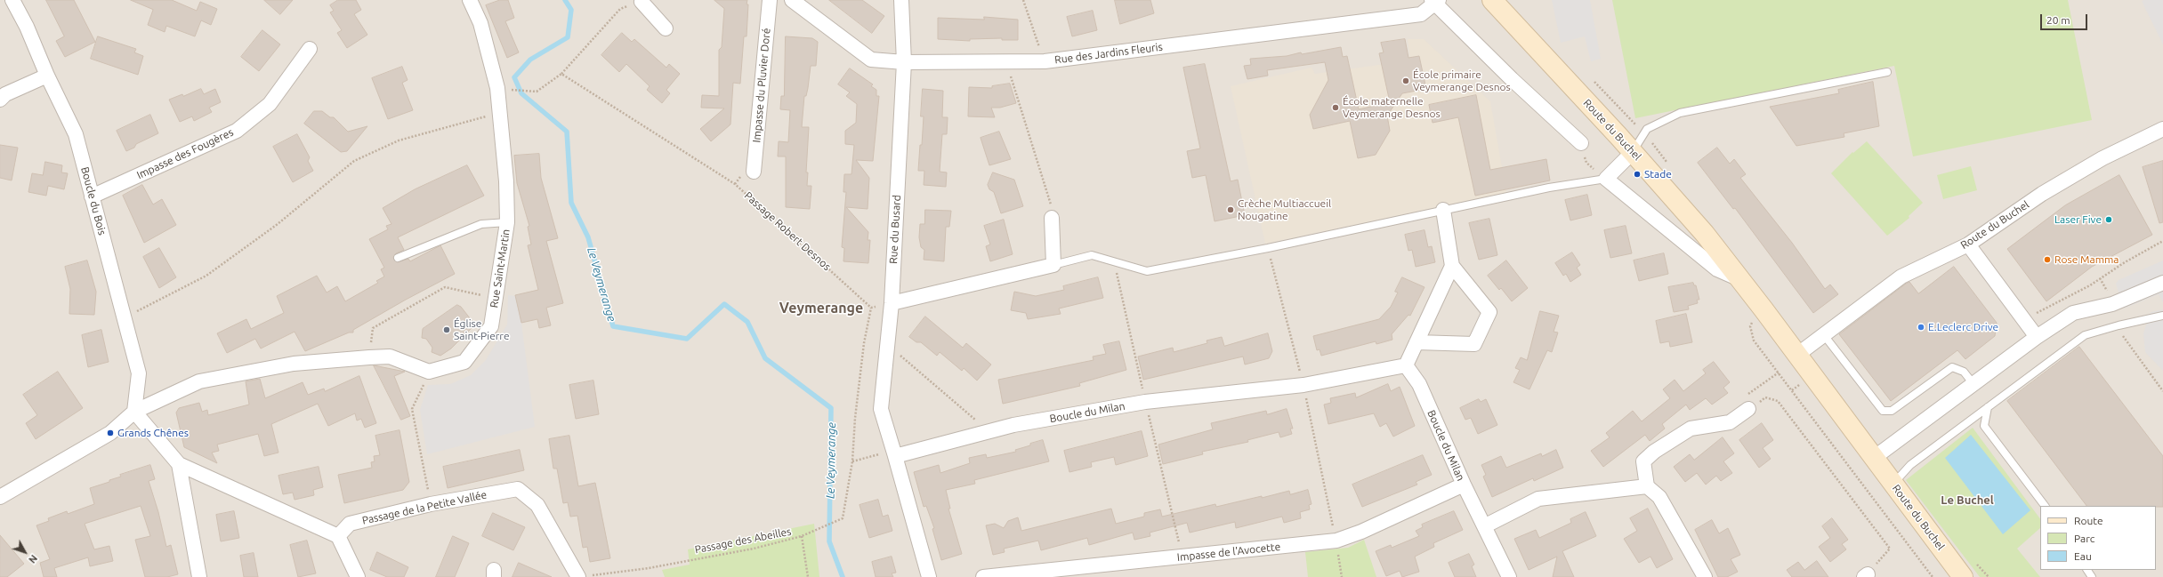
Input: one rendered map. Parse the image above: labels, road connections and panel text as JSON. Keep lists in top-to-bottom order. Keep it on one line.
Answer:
{"streets":{"main road":["Route du Buchel"],"street":["Rue des Jardins Fleuris","Impasse du Pluvier Doré","Impasse des Fougères","Boucle du Bois","Rue du Busard","Rue Saint-Martin","Boucle du Milan","Passage de la Petite Vallée","Impasse de l'Avocette"],"path":["Passage Robert Desnos","Passage des Abeilles"]},"crossings":[["Rue des Jardins Fleuris","Rue du Busard"],["Impasse des Fougères","Boucle du Bois"],["Rue du Busard","Boucle du Milan"],["Passage Robert Desnos","Passage des Abeilles"],["Boucle du Milan","Impasse de l'Avocette"],["Passage de la Petite Vallée","Passage des Abeilles"]],"districts":["Veymerange","Le Buchel"],"water":["Le Veymerange"],"places":["École primaire Veymerange Desnos","École maternelle Veymerange Desnos","Stade","Crèche Multiaccueil Nougatine","Laser Five","Rose Mamma","E.Leclerc Drive","Église Saint-Pierre","Grands Chênes"],"legend":["Route","Parc","Eau"],"scale_bar":"20 m","north":"bottom right"}
